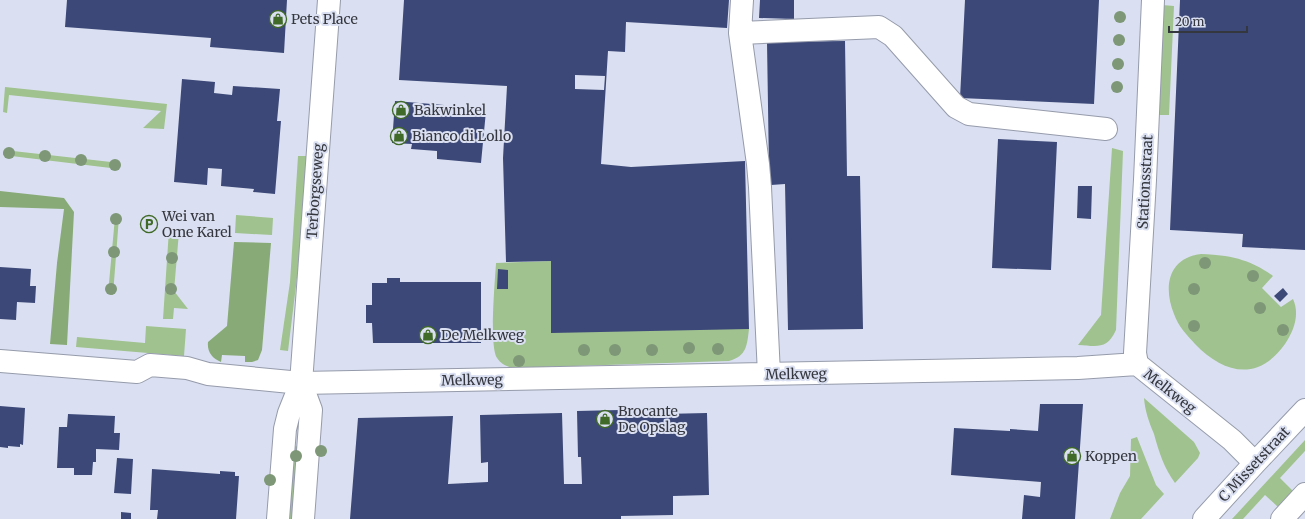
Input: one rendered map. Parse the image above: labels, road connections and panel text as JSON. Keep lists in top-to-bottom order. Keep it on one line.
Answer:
{"streets":{"street":["Stationsstraat","Terborgseweg","Melkweg","C Missetstraat"]},"crossings":[["Stationsstraat","Melkweg"],["Terborgseweg","Melkweg"],["Melkweg","C Missetstraat"]],"places":{"shop":["Pets Place","Bakwinkel","Bianco di Lollo","De Melkweg","Brocante De Opslag","Koppen"],"parking":["Wei van Ome Karel"]},"scale_bar":"20 m"}
